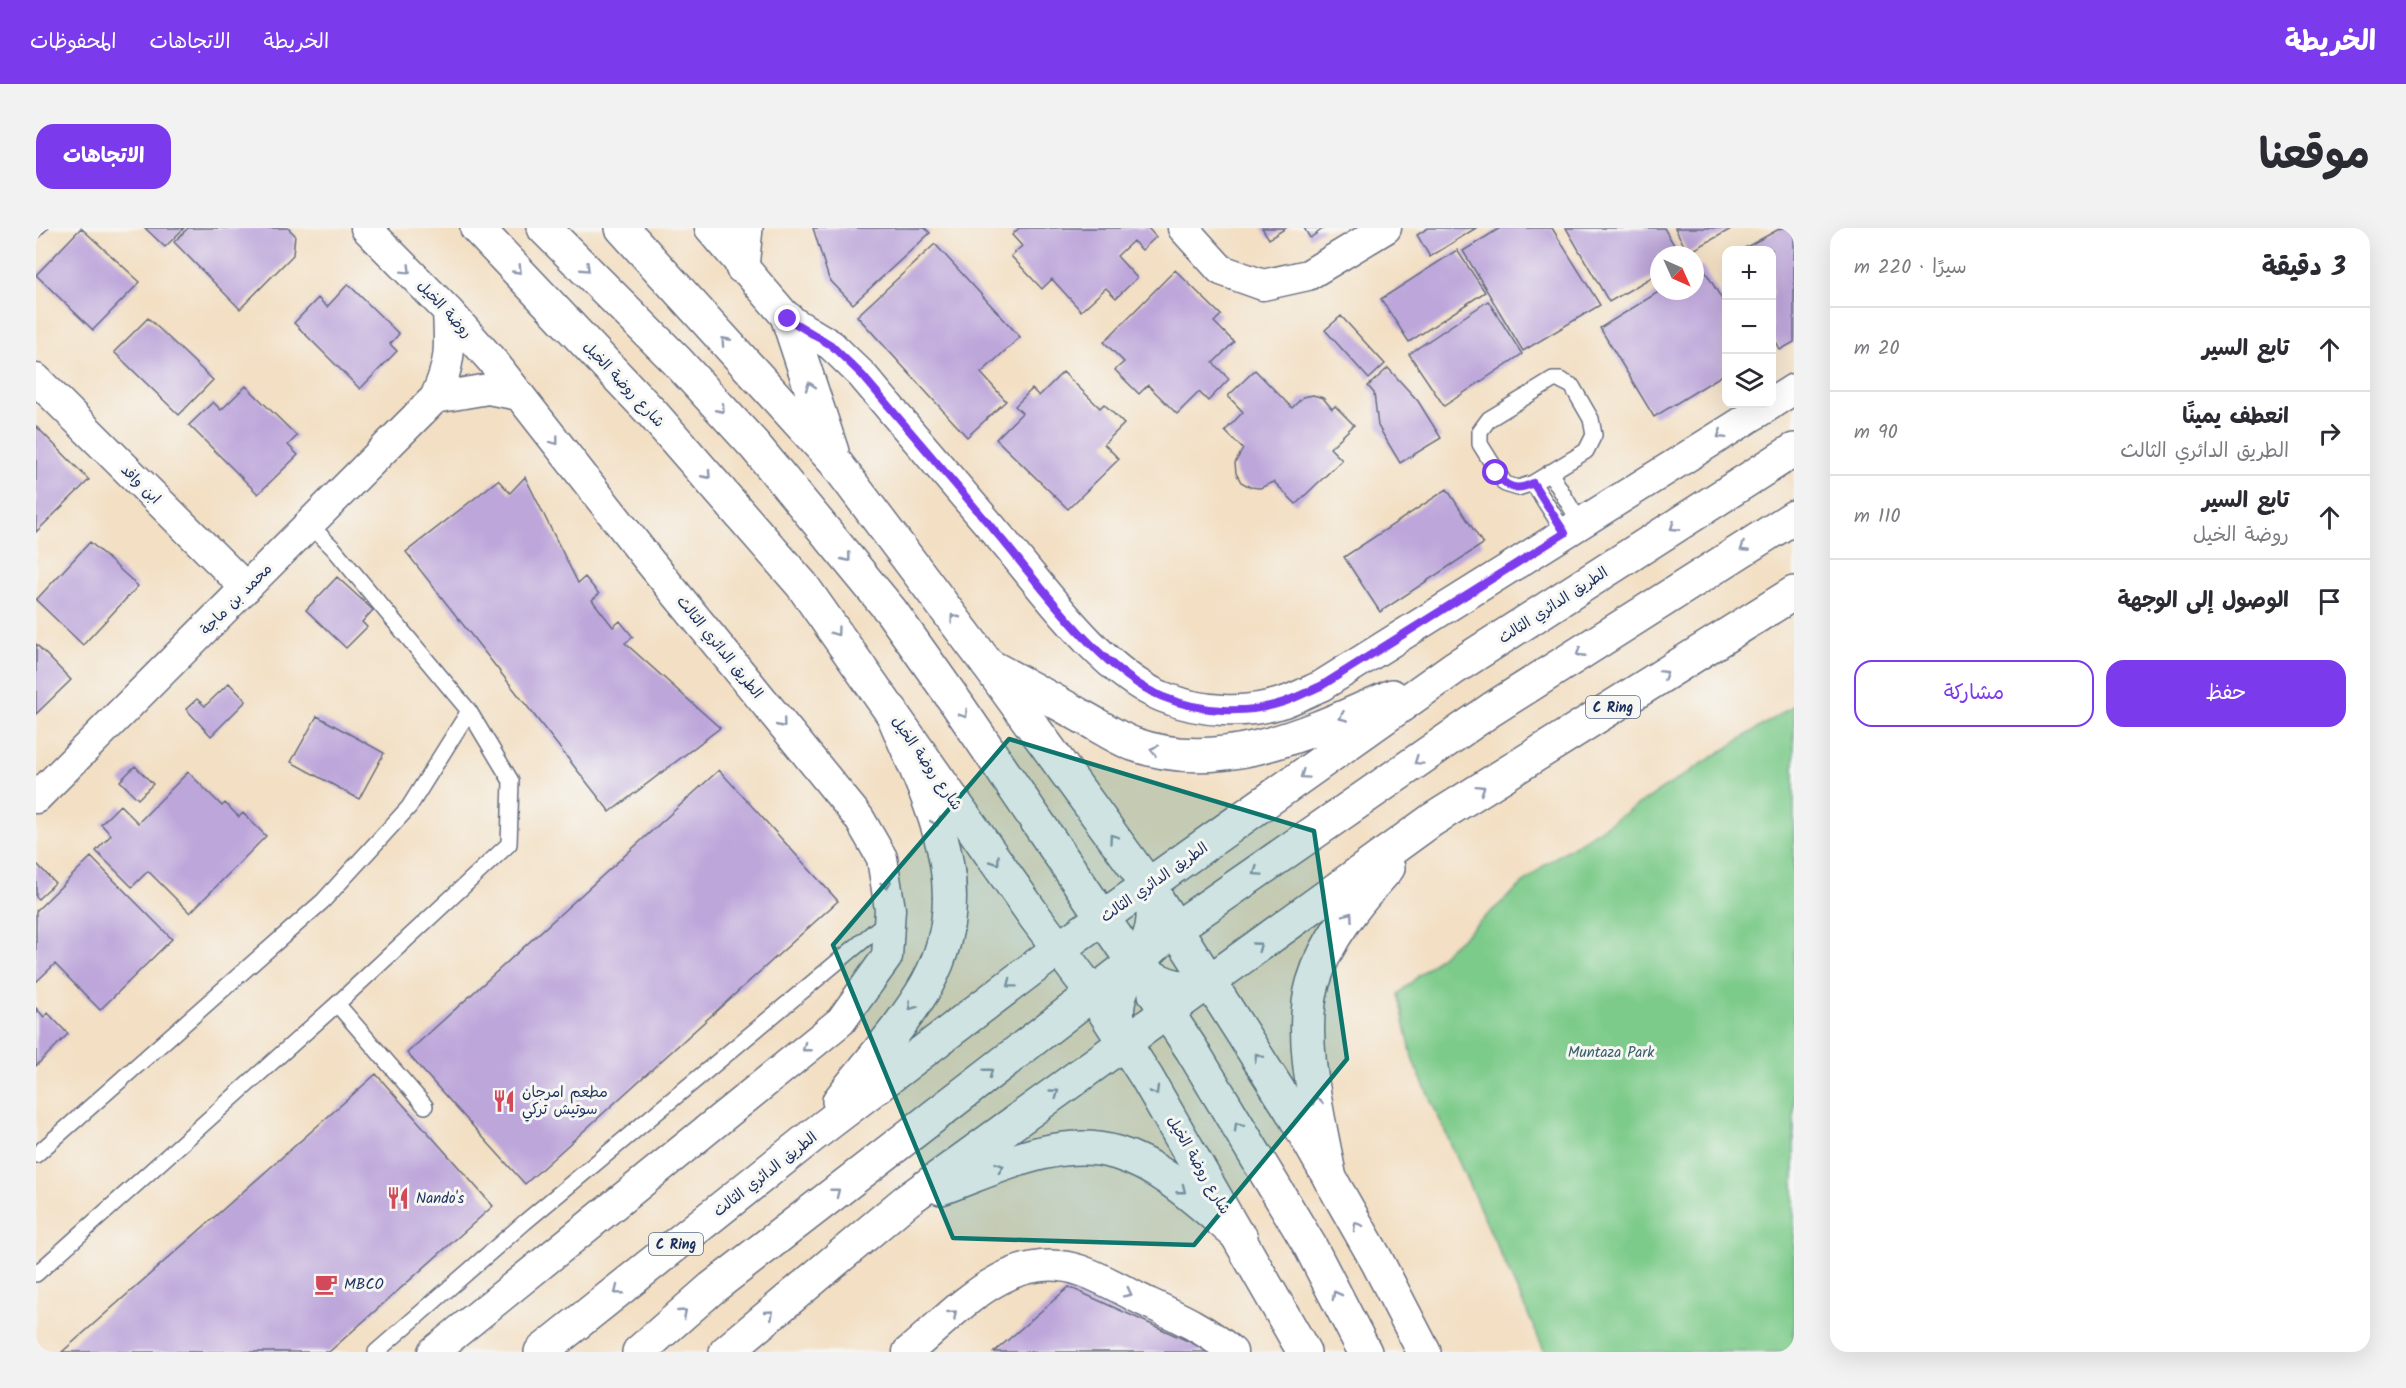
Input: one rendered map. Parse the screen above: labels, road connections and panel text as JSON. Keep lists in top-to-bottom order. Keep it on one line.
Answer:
{"streets":{"main road":["شارع روضة الخيل","الطريق الدائري الثالث","C Ring"],"street":["روضة الخيل","ابن وافد","محمد بن ماجة"]},"crossings":[["روضة الخيل","محمد بن ماجة"],["روضة الخيل","الطريق الدائري الثالث"],["شارع روضة الخيل","الطريق الدائري الثالث"],["شارع روضة الخيل","C Ring"],["ابن وافد","محمد بن ماجة"]],"one_way":["روضة الخيل"],"parks":["Muntaza Park"],"places":{"restaurant":["مطعم امرجان سوتيش تركي","Nando's"],"cafe":["MBCO"]},"north":"bottom right","page":{"header":"الخريطة","nav":["الخريطة","الاتجاهات","المحفوظات"],"title":"موقعنا","buttons":["الاتجاهات",["حفظ","مشاركة"]],"heading":["3 دقيقة","سيرًا · 220 m"],"map_buttons":["+","−"],"list":[["تابع السير","20 m"],["انعطف يمينًا","الطريق الدائري الثالث","90 m"],["تابع السير","روضة الخيل","110 m"],"الوصول إلى الوجهة"]}}
